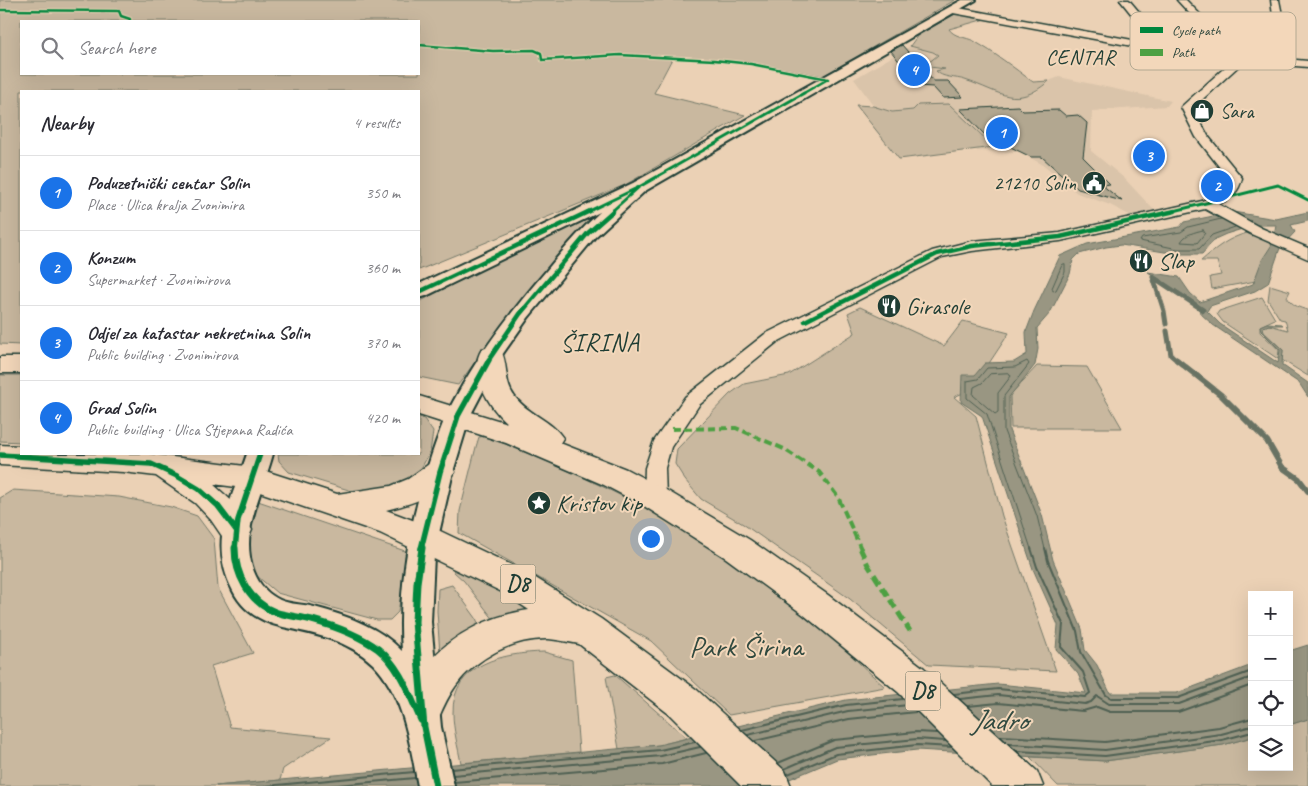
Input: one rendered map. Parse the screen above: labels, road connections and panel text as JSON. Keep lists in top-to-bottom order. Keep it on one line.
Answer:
{"streets":{"highway":["D8"]},"districts":["CENTAR","ŠIRINA"],"water":["Jadro"],"parks":["Park Širina"],"places":{"shop":["Sara"],"public building":["21210 Solin"],"restaurant":["Slap","Girasole"],"place":["Kristov kip"]},"legend":["Cycle path","Path"],"page":{"search":"Search here","pins":["4","1","3","2"],"heading":["Nearby","4 results"],"list":[{"mark":"1","name":"Poduzetnički centar Solin","note":"Place · Ulica kralja Zvonimira","value":"350 m"},{"mark":"2","name":"Konzum","note":"Supermarket · Zvonimirova","value":"360 m"},{"mark":"3","name":"Odjel za katastar nekretnina Solin","note":"Public building · Zvonimirova","value":"370 m"},{"mark":"4","name":"Grad Solin","note":"Public building · Ulica Stjepana Radića","value":"420 m"}],"map_buttons":["+","−"]}}
